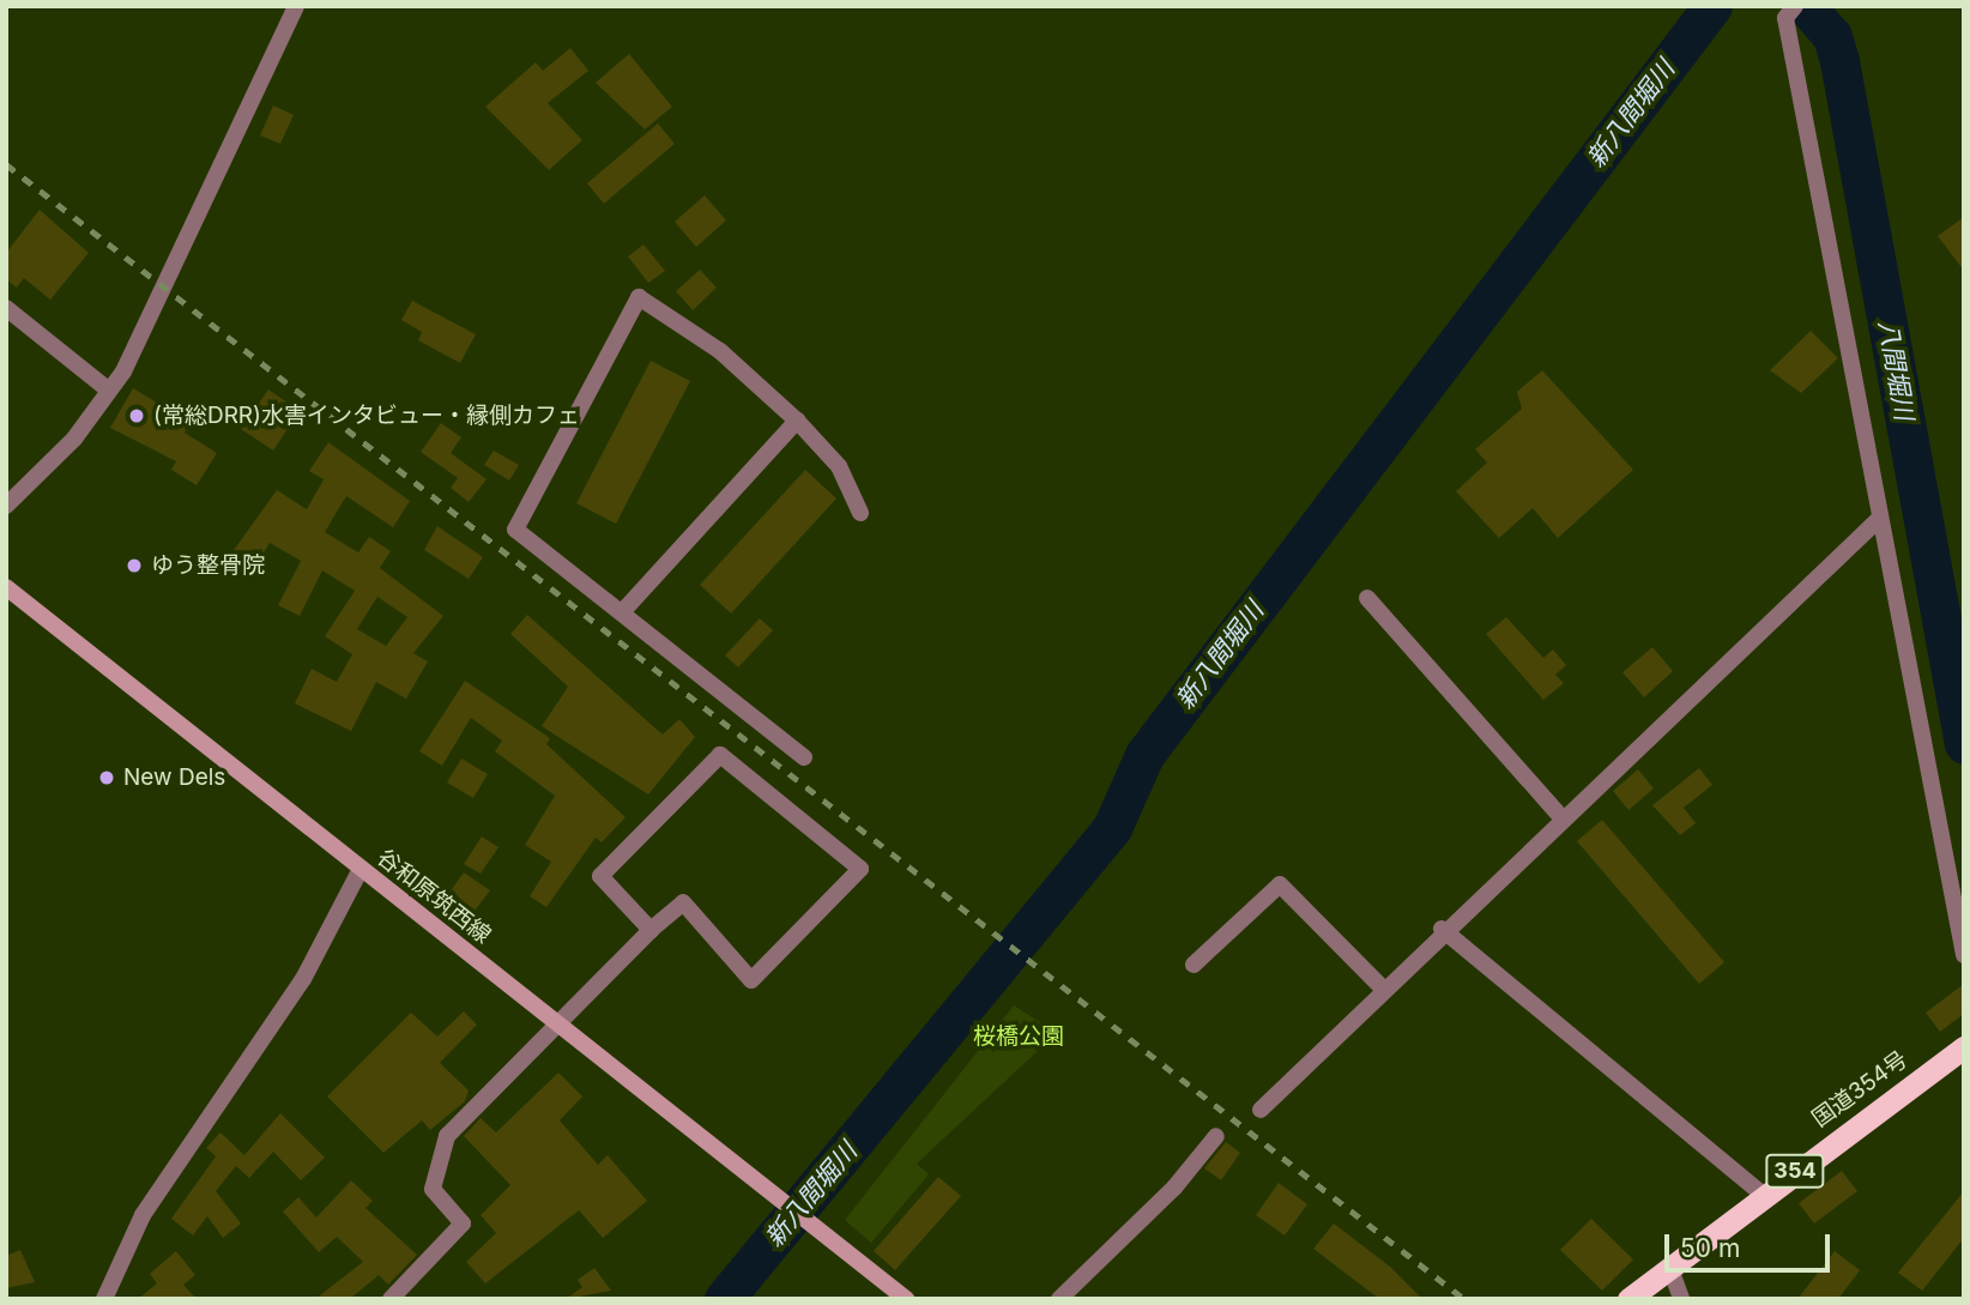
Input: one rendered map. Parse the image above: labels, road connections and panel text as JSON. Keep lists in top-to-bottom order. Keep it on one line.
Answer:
{"streets":{"highway":["国道354号","354"],"main road":["谷和原筑西線"]},"water":["新八間堀川","八間堀川"],"parks":["桜橋公園"],"places":["(常総DRR)水害インタビュー・縁側カフェ","ゆう整骨院","New Dels"],"scale_bar":"50 m"}
